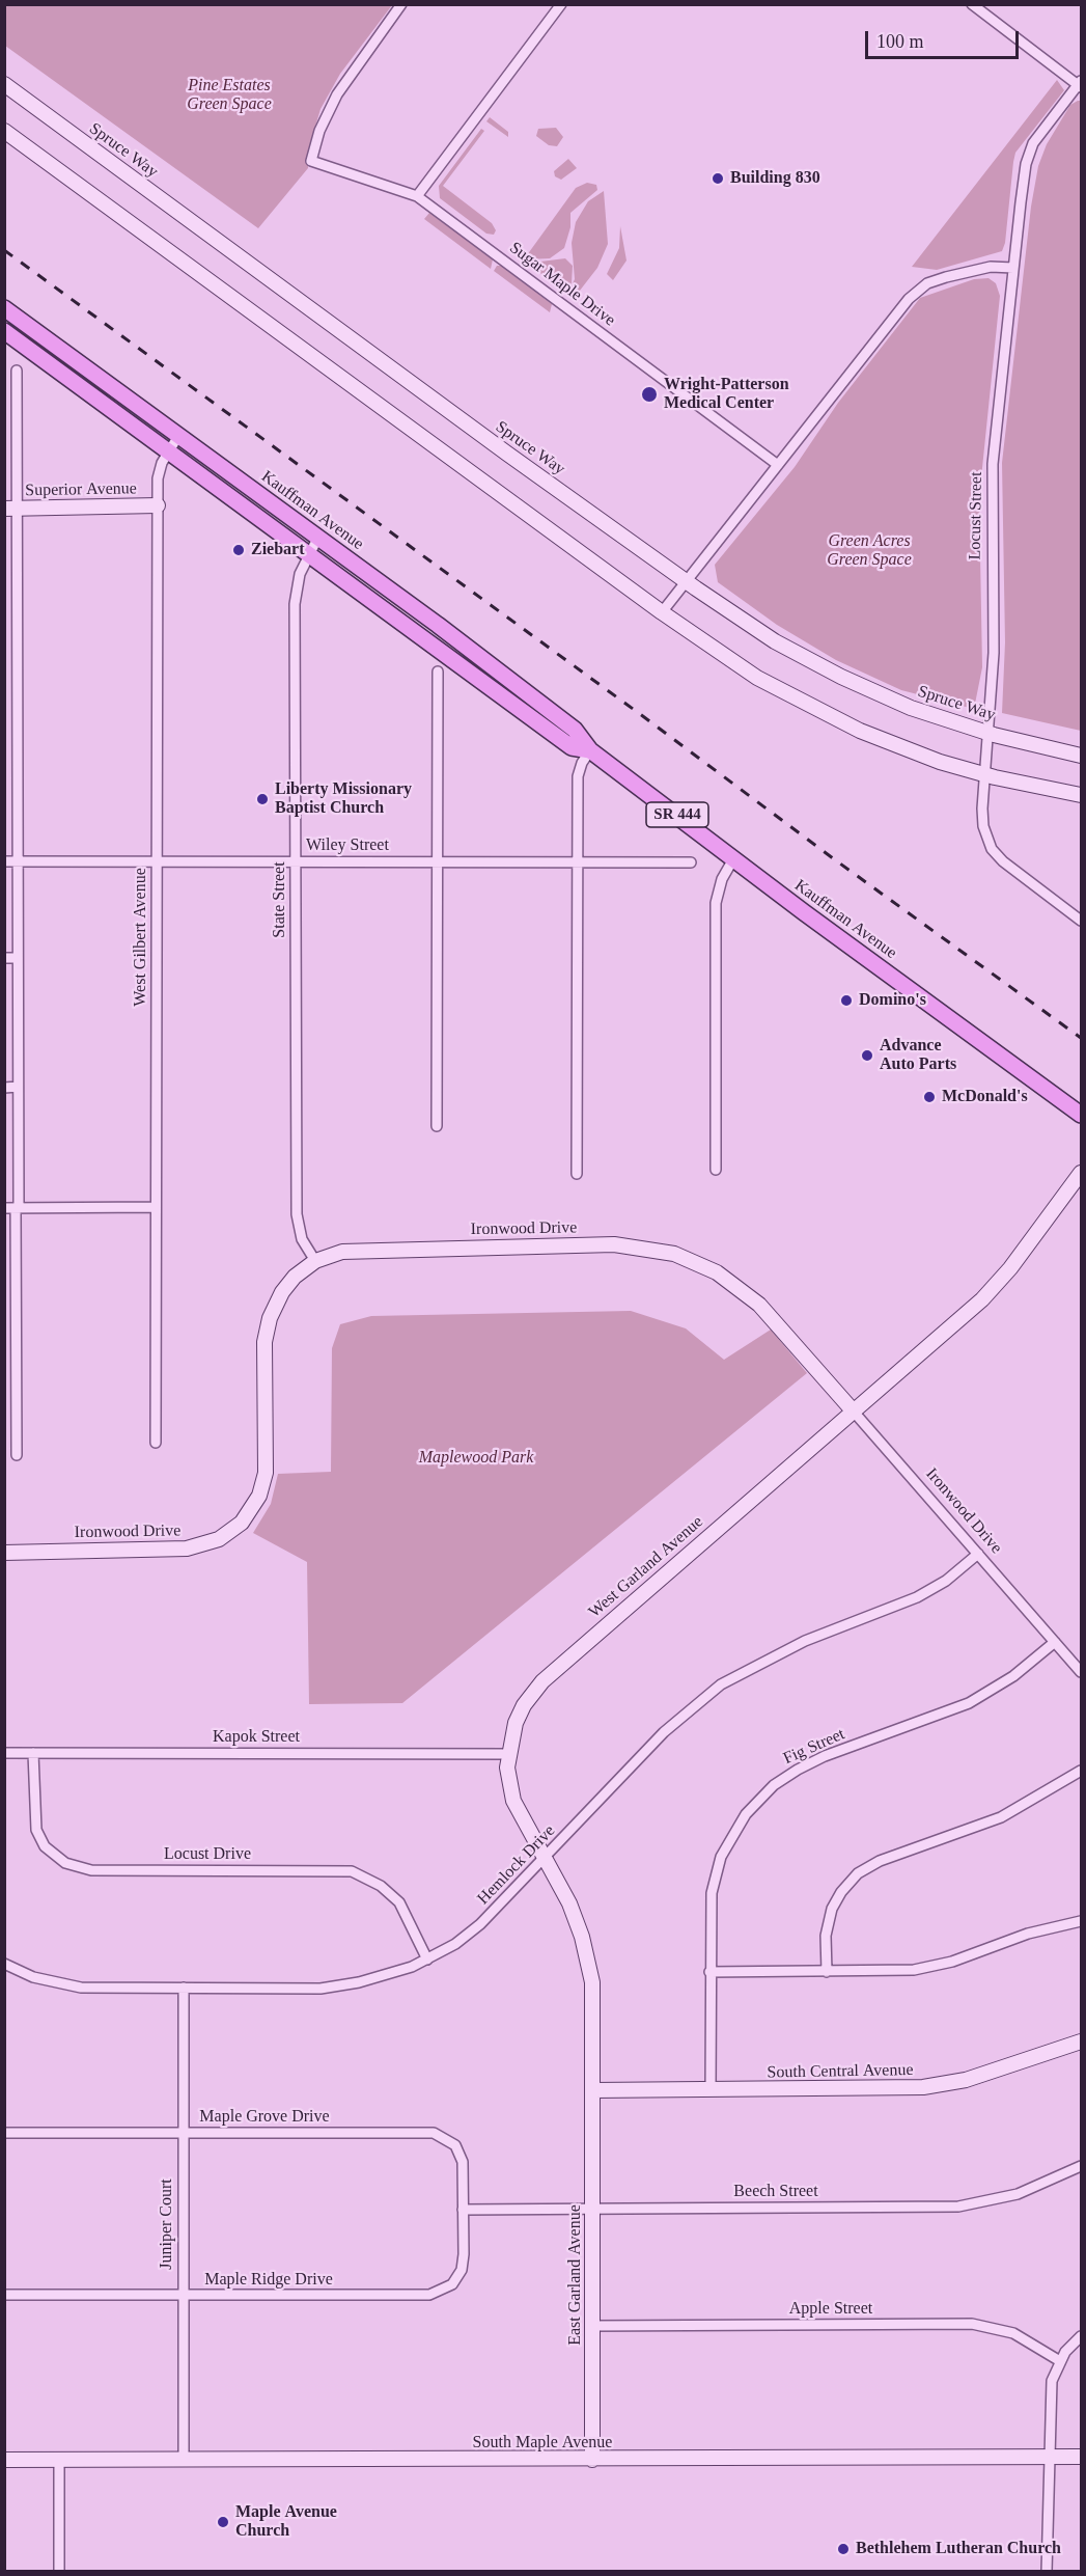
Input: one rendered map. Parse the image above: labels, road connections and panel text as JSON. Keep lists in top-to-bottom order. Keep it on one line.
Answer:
{"streets":{"main road":["Kauffman Avenue","SR 444"],"street":["Spruce Way","Sugar Maple Drive","Superior Avenue","Locust Street","Wiley Street","State Street","West Gilbert Avenue","Ironwood Drive","West Garland Avenue","Kapok Street","Fig Street","Locust Drive","Hemlock Drive","South Central Avenue","Maple Grove Drive","Beech Street","Juniper Court","East Garland Avenue","Maple Ridge Drive","Apple Street","South Maple Avenue"]},"crossings":[["Spruce Way","Locust Street"],["Superior Avenue","West Gilbert Avenue"],["Kauffman Avenue","State Street"],["Kauffman Avenue","West Gilbert Avenue"],["Wiley Street","State Street"],["Wiley Street","West Gilbert Avenue"],["State Street","Ironwood Drive"],["Ironwood Drive","West Garland Avenue"],["Ironwood Drive","Fig Street"],["Ironwood Drive","Hemlock Drive"],["West Garland Avenue","Kapok Street"],["West Garland Avenue","Hemlock Drive"],["West Garland Avenue","South Central Avenue"],["West Garland Avenue","East Garland Avenue"],["Kapok Street","Locust Drive"],["Fig Street","South Central Avenue"],["Locust Drive","Hemlock Drive"],["Hemlock Drive","Juniper Court"],["South Central Avenue","East Garland Avenue"],["Maple Grove Drive","Beech Street"],["Maple Grove Drive","Juniper Court"],["Maple Grove Drive","Maple Ridge Drive"],["Beech Street","East Garland Avenue"],["Beech Street","Maple Ridge Drive"],["Juniper Court","Maple Ridge Drive"],["Juniper Court","South Maple Avenue"],["East Garland Avenue","Apple Street"],["East Garland Avenue","South Maple Avenue"]],"parks":["Pine Estates Green Space","Green Acres Green Space","Maplewood Park"],"places":["Building 830","Wright-Patterson Medical Center","Ziebart","Liberty Missionary Baptist Church","Domino's","Advance Auto Parts","McDonald's","Maple Avenue Church","Bethlehem Lutheran Church"],"scale_bar":"100 m"}
